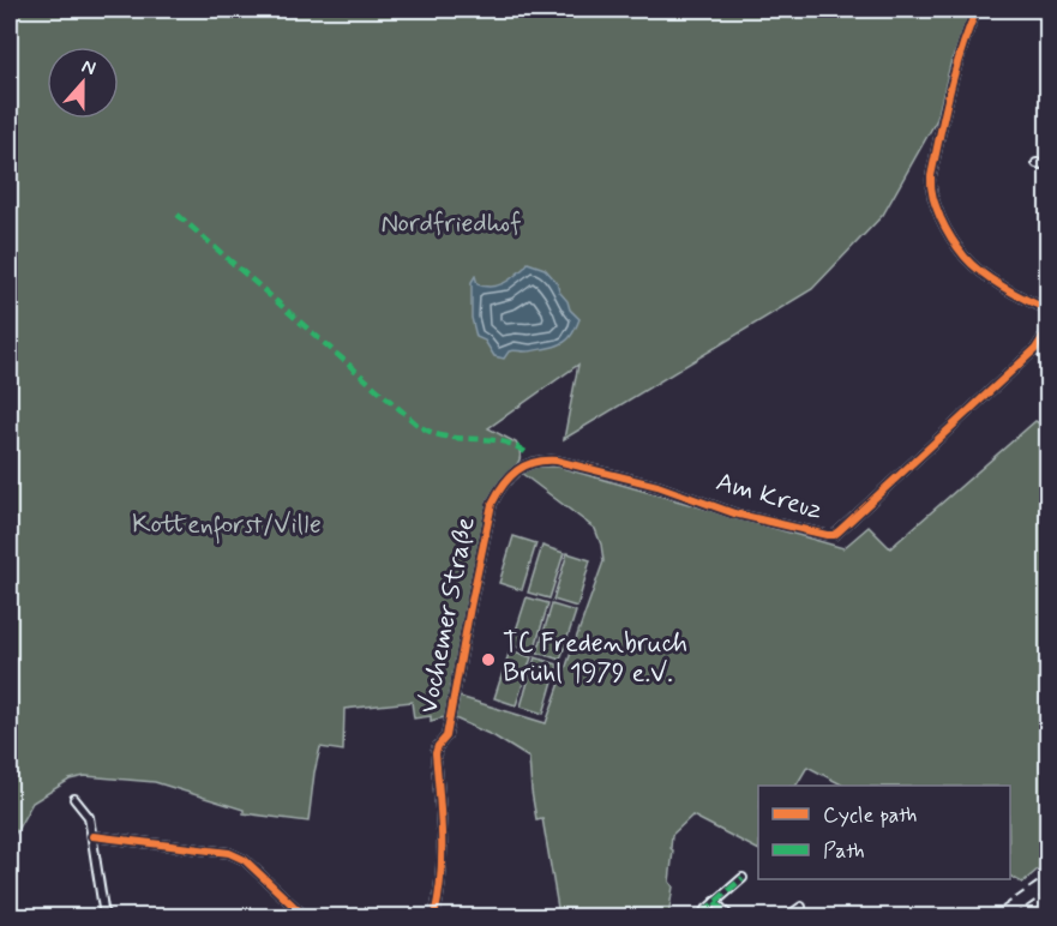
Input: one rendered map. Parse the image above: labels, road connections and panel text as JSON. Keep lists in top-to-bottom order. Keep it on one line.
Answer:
{"streets":{"street":["Am Kreuz","Vochemer Straße"]},"crossings":[["Am Kreuz","Vochemer Straße"]],"parks":["Nordfriedhof","Kottenforst/Ville"],"places":["TC Fredenbruch Brühl 1979 e.V."],"legend":["Cycle path","Path"],"north":"top"}
